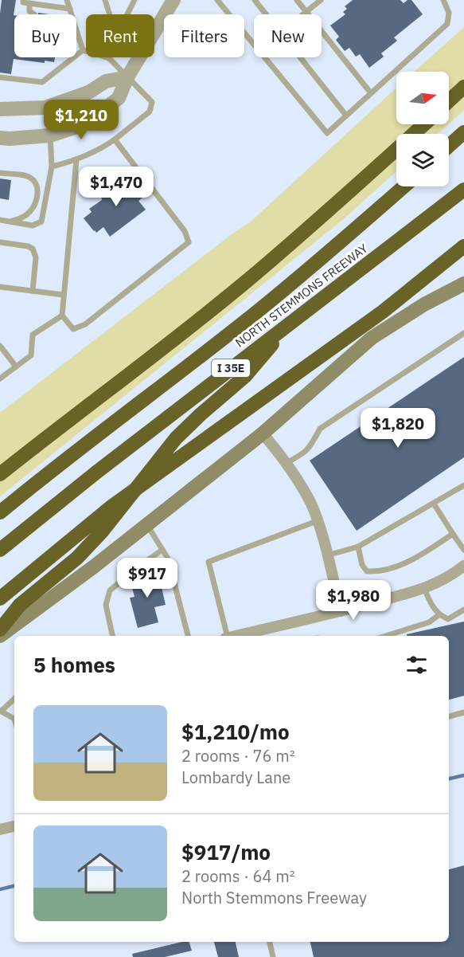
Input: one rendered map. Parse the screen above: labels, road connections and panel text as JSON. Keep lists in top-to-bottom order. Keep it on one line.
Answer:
{"streets":{"highway":["NORTH STEMMONS FREEWAY","I 35E"]},"north":"right","page":{"chip":["Buy","Rent","Filters","New"],"price":["$1,210","$1,470","$1,820","$917","$1,980"],"heading":"5 homes","list":[{"name":"$1,210/mo","note":"2 rooms · 76 m² · Lombardy Lane"},{"name":"$917/mo","note":"2 rooms · 64 m² · North Stemmons Freeway"}]}}
